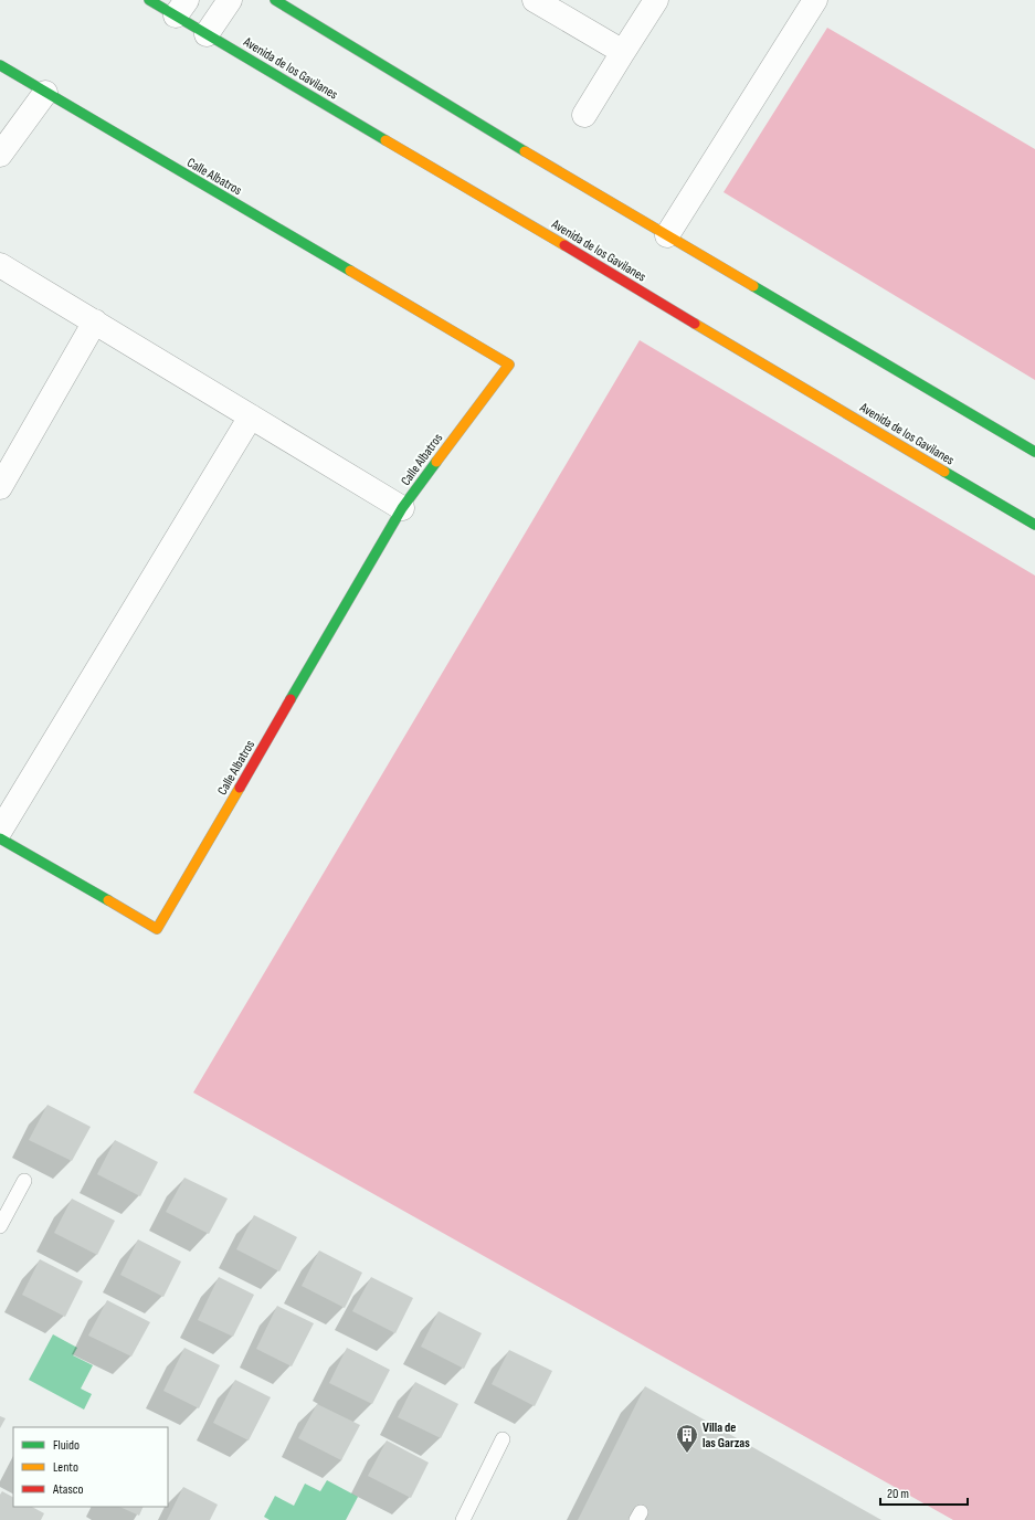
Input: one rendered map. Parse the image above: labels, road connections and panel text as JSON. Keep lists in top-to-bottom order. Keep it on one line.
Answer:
{"streets":{"main road":["Avenida de los Gavilanes","Calle Albatros"]},"places":{"building":["Villa de las Garzas"]},"legend":["Fluido","Lento","Atasco"],"scale_bar":"20 m"}
